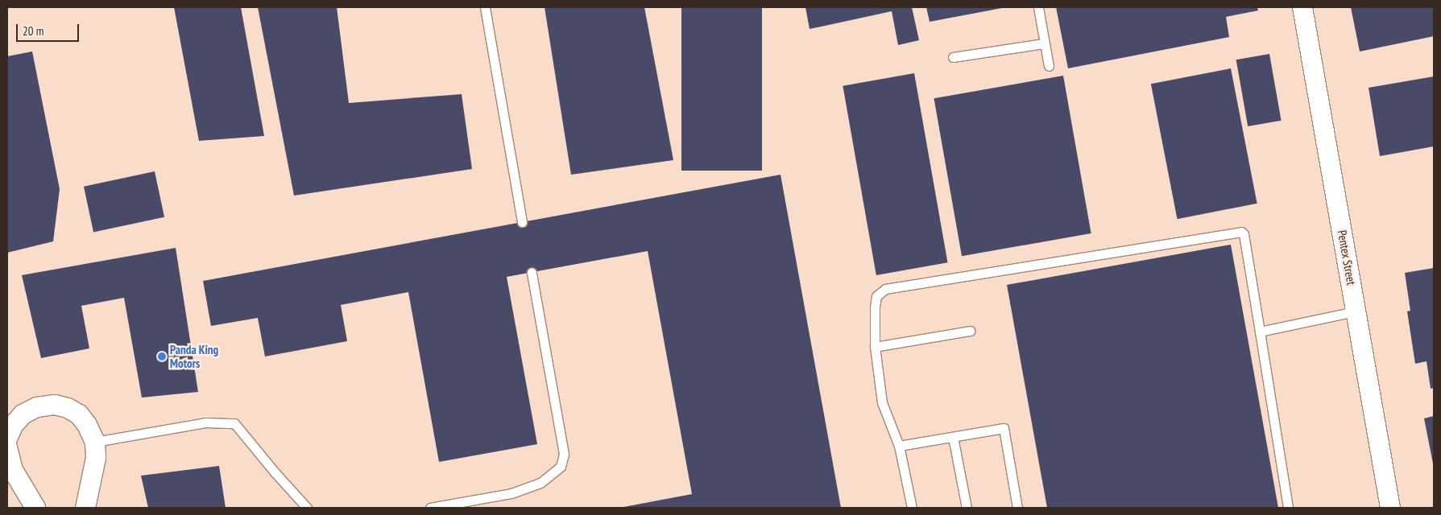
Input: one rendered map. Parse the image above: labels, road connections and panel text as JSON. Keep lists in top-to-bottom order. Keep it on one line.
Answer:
{"streets":{"street":["Pentex Street"]},"places":["Panda King Motors"],"scale_bar":"20 m"}
